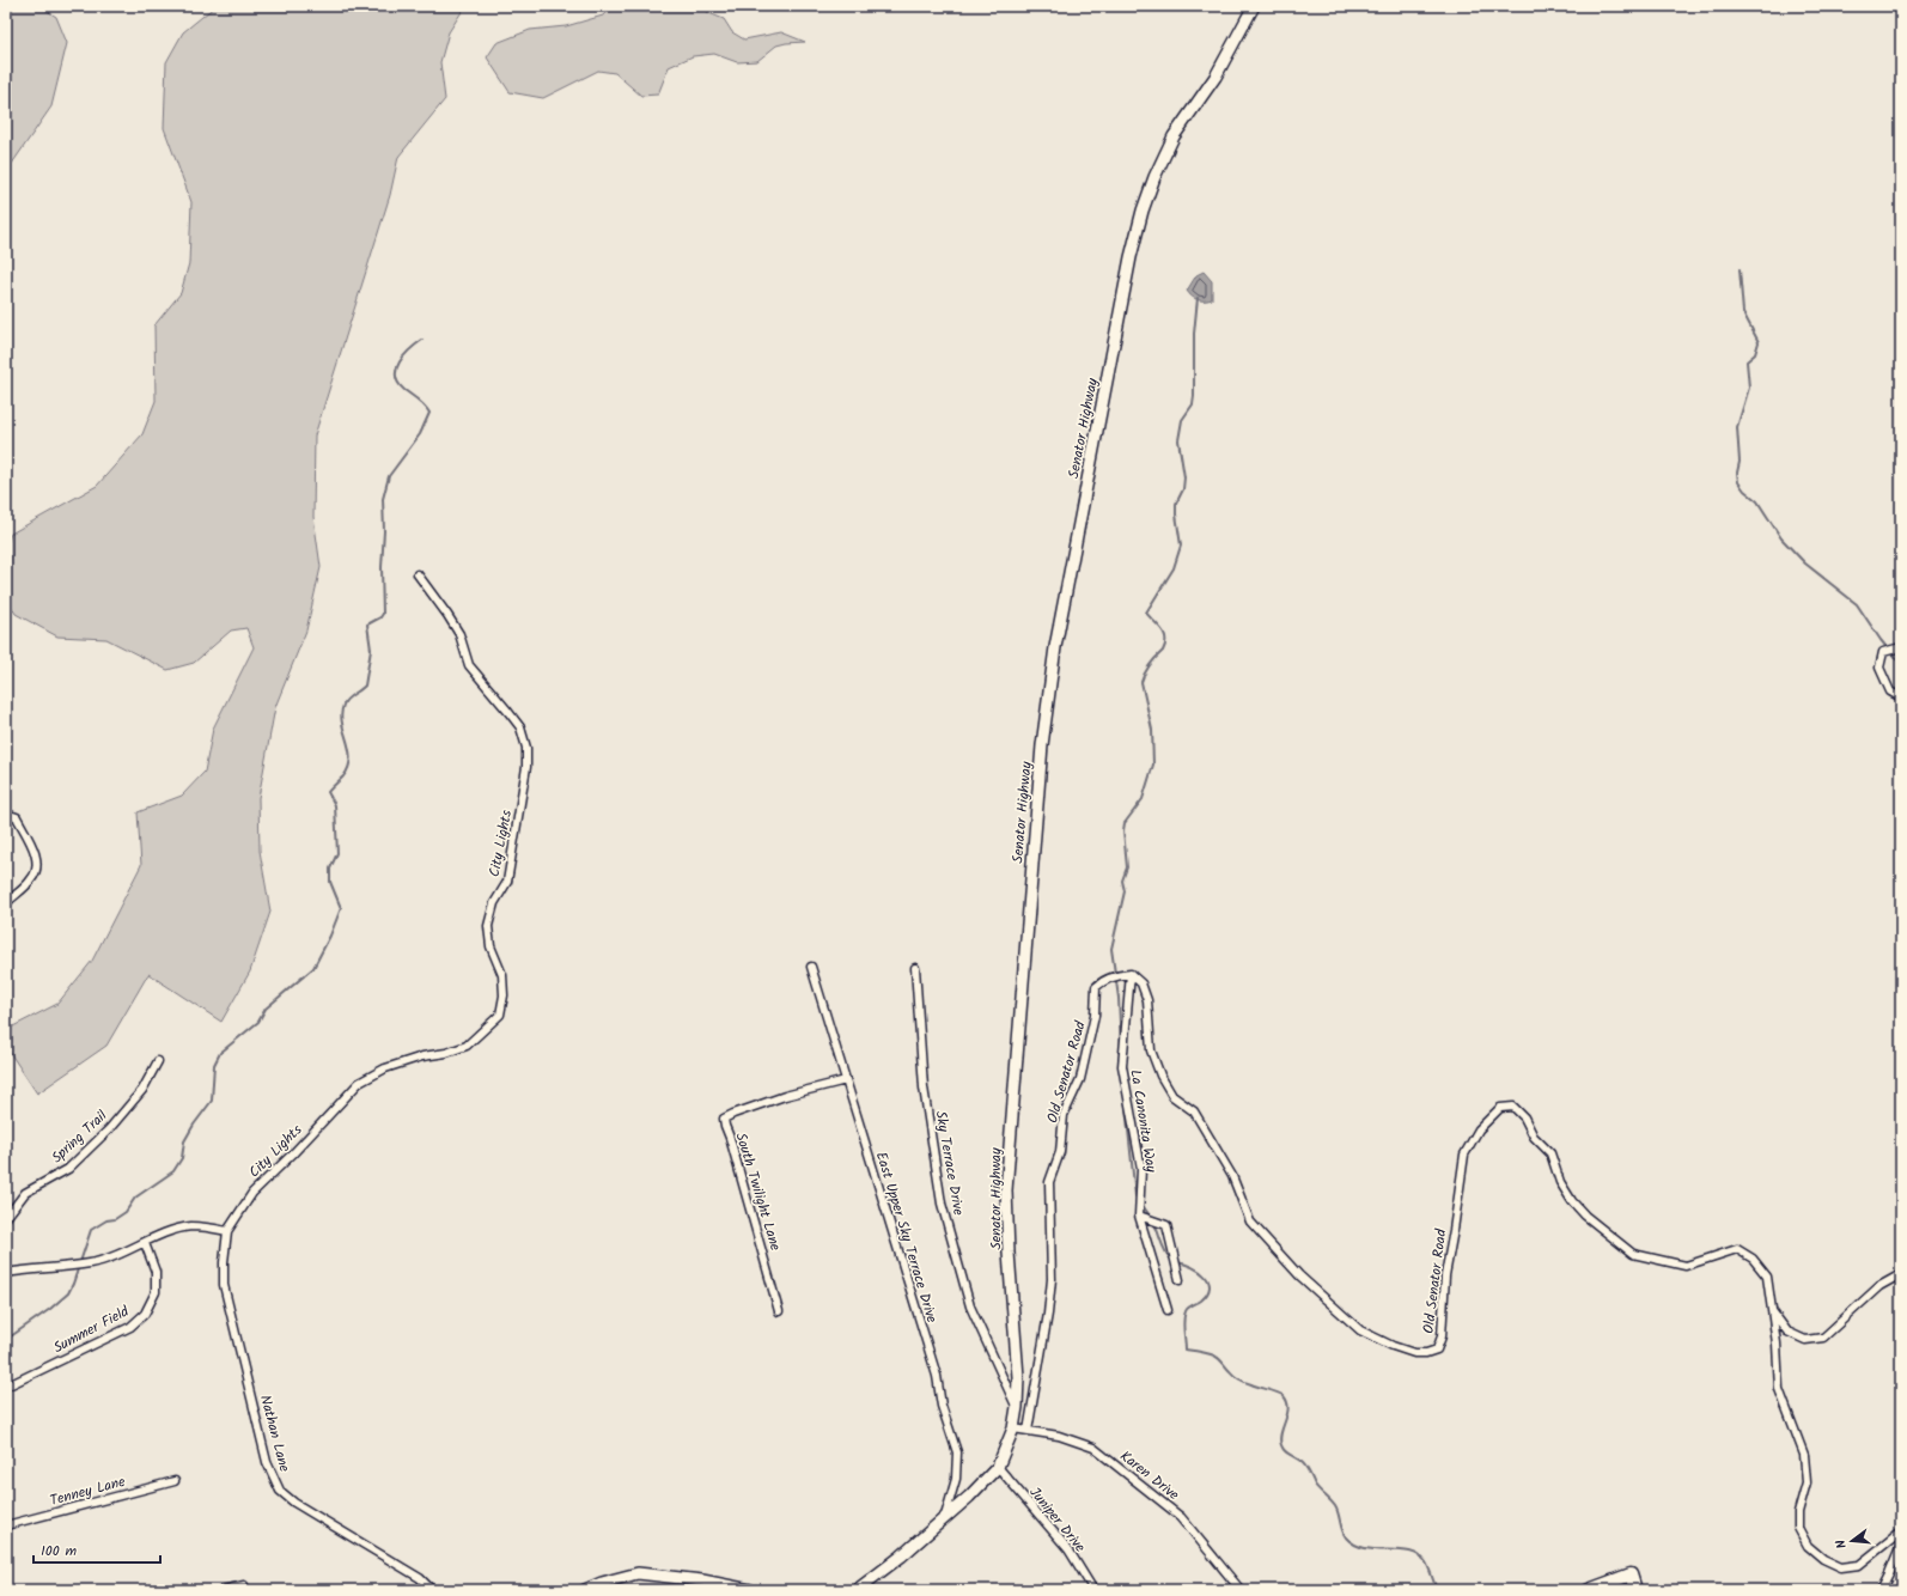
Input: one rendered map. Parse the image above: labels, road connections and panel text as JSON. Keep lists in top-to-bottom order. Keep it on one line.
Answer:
{"streets":{"street":["Senator Highway","City Lights","Old Senator Road","La Canonita Way","Spring Trail","Sky Terrace Drive","South Twilight Lane","East Upper Sky Terrace Drive","Summer Field","Nathan Lane","Karen Drive","Tenney Lane","Juniper Drive"]},"crossings":[["Senator Highway","Sky Terrace Drive"],["Senator Highway","East Upper Sky Terrace Drive"],["Senator Highway","Karen Drive"],["Senator Highway","Juniper Drive"],["City Lights","Nathan Lane"],["Old Senator Road","La Canonita Way"],["Old Senator Road","Karen Drive"],["South Twilight Lane","East Upper Sky Terrace Drive"]],"scale_bar":"100 m","north":"left"}
